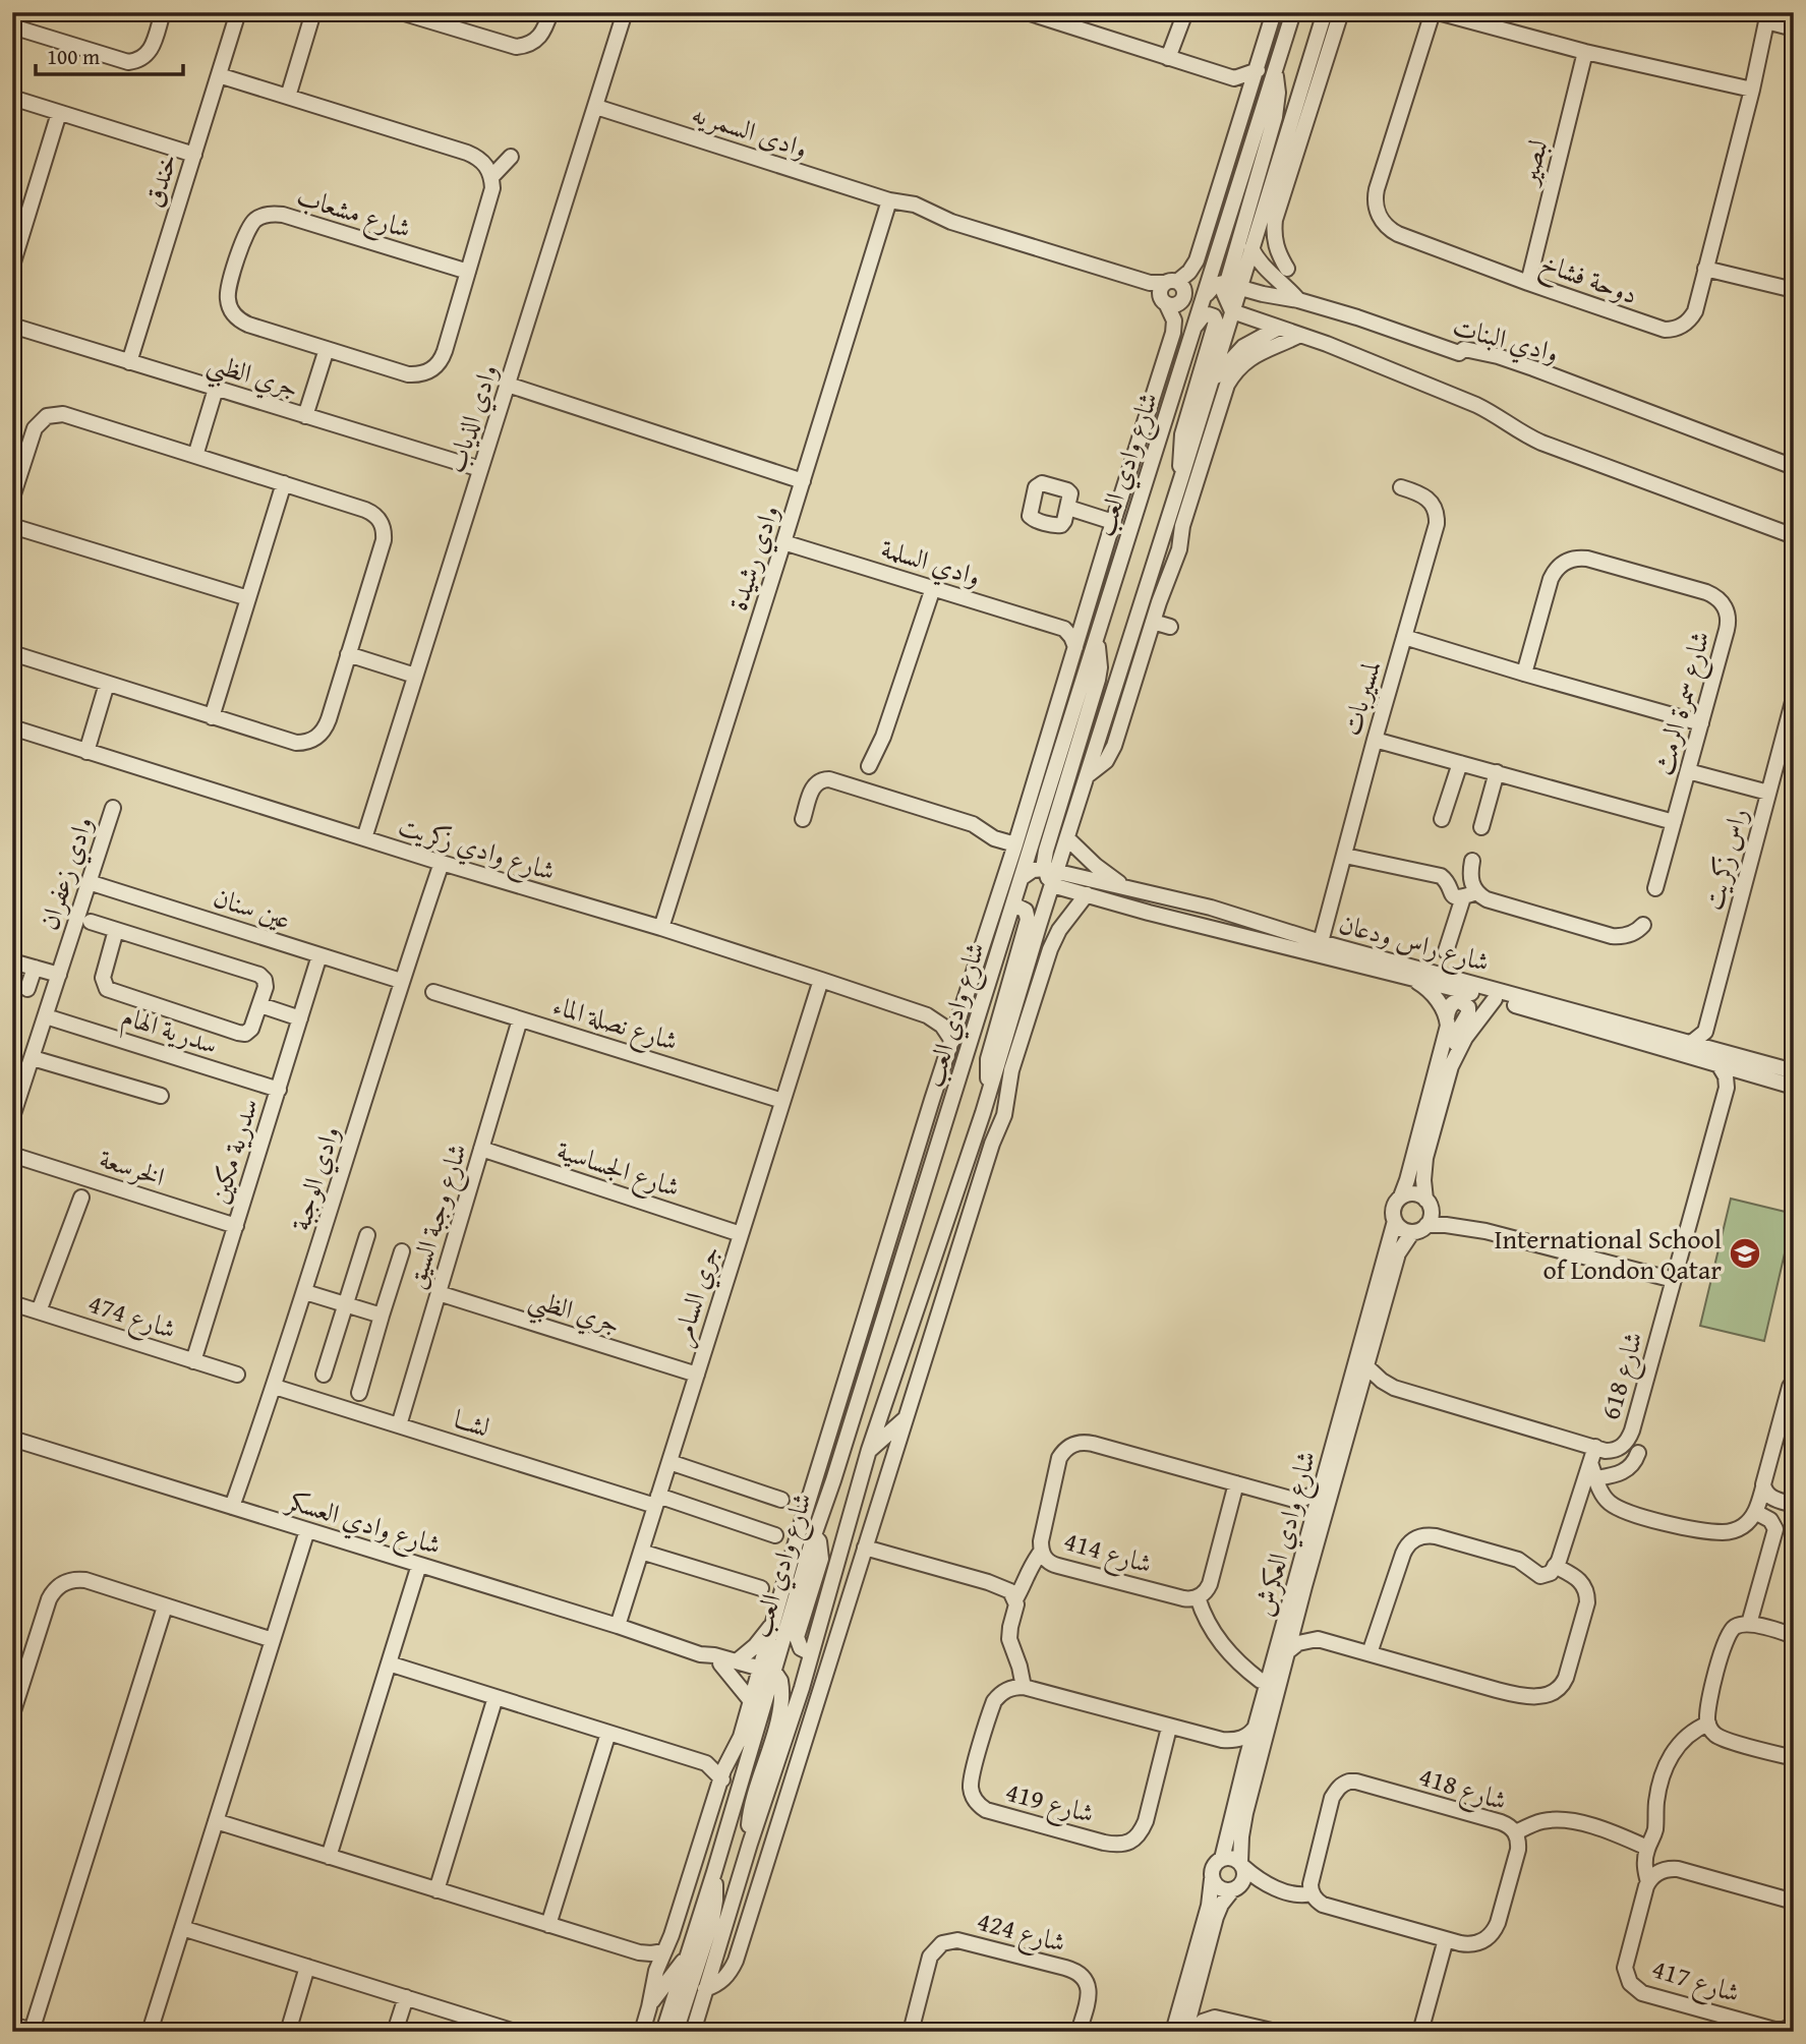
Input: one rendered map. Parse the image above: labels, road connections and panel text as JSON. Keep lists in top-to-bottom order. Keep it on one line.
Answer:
{"streets":{"street":["وادى السمريه","لبصير","خندق","شارع مشعاب","دوحة فشاخ","وادي البنات","جري الظبي","وادي الذياب","شارع وادي العب","وادي رشيدة","وادي السلمة","لمسيربات","شارع سمرة الرمث","شارع وادي زكريت","راس زكريت","وادي زعفران","عين سنان","شارع راس ودعان","شارع نصلة الماء","سدرية الهام","سدرية مكين","الخرسعة","شارع الجساسية","وادي الوجبة","شارع وجبة السيق","جري السامر","شارع 474","شارع 618","لشــا","شارع وادي العسكر","شارع وادي العكرش","شارع 414","شارع 418","شارع 419","شارع 424","شارع 417"]},"crossings":[["وادى السمريه","وادي الذياب"],["وادى السمريه","وادي رشيدة"],["لبصير","دوحة فشاخ"],["خندق","جري الظبي"],["وادي البنات","شارع وادي العب"],["جري الظبي","وادي الذياب"],["جري الظبي","شارع وجبة السيق"],["جري الظبي","جري السامر"],["وادي الذياب","شارع وادي زكريت"],["شارع وادي العب","شارع راس ودعان"],["شارع وادي العب","شارع وادي العسكر"],["وادي رشيدة","وادي السلمة"],["وادي رشيدة","شارع وادي زكريت"],["لمسيربات","شارع راس ودعان"],["شارع وادي زكريت","وادي الوجبة"],["شارع وادي زكريت","جري السامر"],["وادي زعفران","عين سنان"],["وادي زعفران","سدرية الهام"],["عين سنان","سدرية مكين"],["عين سنان","وادي الوجبة"],["شارع راس ودعان","شارع 618"],["شارع نصلة الماء","شارع وجبة السيق"],["شارع نصلة الماء","جري السامر"],["سدرية الهام","سدرية مكين"],["سدرية مكين","الخرسعة"],["سدرية مكين","شارع 474"],["شارع الجساسية","شارع وجبة السيق"],["شارع الجساسية","جري السامر"],["وادي الوجبة","لشــا"],["وادي الوجبة","شارع وادي العسكر"],["شارع وجبة السيق","لشــا"],["جري السامر","لشــا"],["جري السامر","شارع وادي العسكر"],["شارع 618","شارع وادي العكرش"],["شارع وادي العكرش","شارع 414"],["شارع وادي العكرش","شارع 418"]],"places":{"school or university":["International School of London Qatar"]},"scale_bar":"100 m"}
